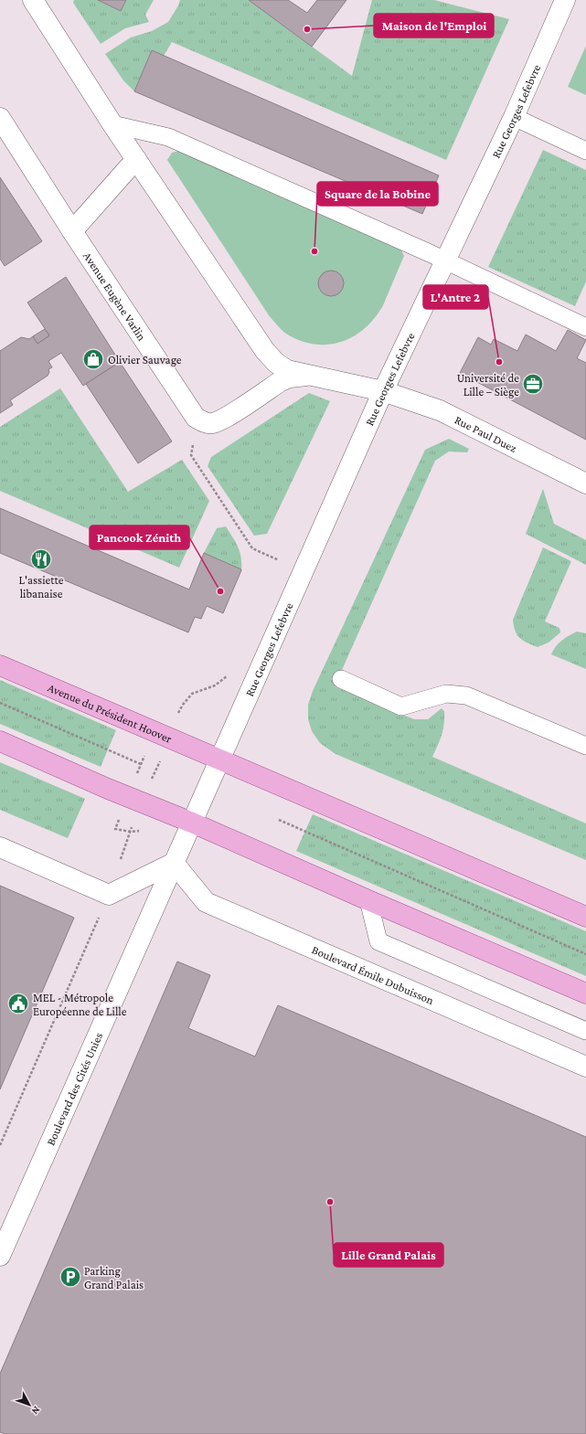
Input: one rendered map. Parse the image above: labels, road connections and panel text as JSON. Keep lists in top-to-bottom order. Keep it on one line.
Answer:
{"streets":{"main road":["Avenue du Président Hoover"],"street":["Rue Georges Lefebvre","Avenue Eugène Varlin","Rue Paul Duez","Boulevard Émile Dubuisson","Boulevard des Cités Unies"]},"crossings":[["Rue Georges Lefebvre","Rue Paul Duez"],["Rue Georges Lefebvre","Avenue du Président Hoover"],["Rue Georges Lefebvre","Boulevard des Cités Unies"],["Avenue du Président Hoover","Boulevard des Cités Unies"],["Boulevard Émile Dubuisson","Boulevard des Cités Unies"]],"places":{"other":["Maison de l'Emploi","Square de la Bobine","L'Antre 2","Pancook Zénith","Lille Grand Palais"],"shop":["Olivier Sauvage"],"office":["Université de Lille − Siège"],"restaurant":["L'assiette libanaise"],"public building":["MEL - Métropole Européenne de Lille"],"parking":["Parking Grand Palais"]},"north":"bottom right"}
